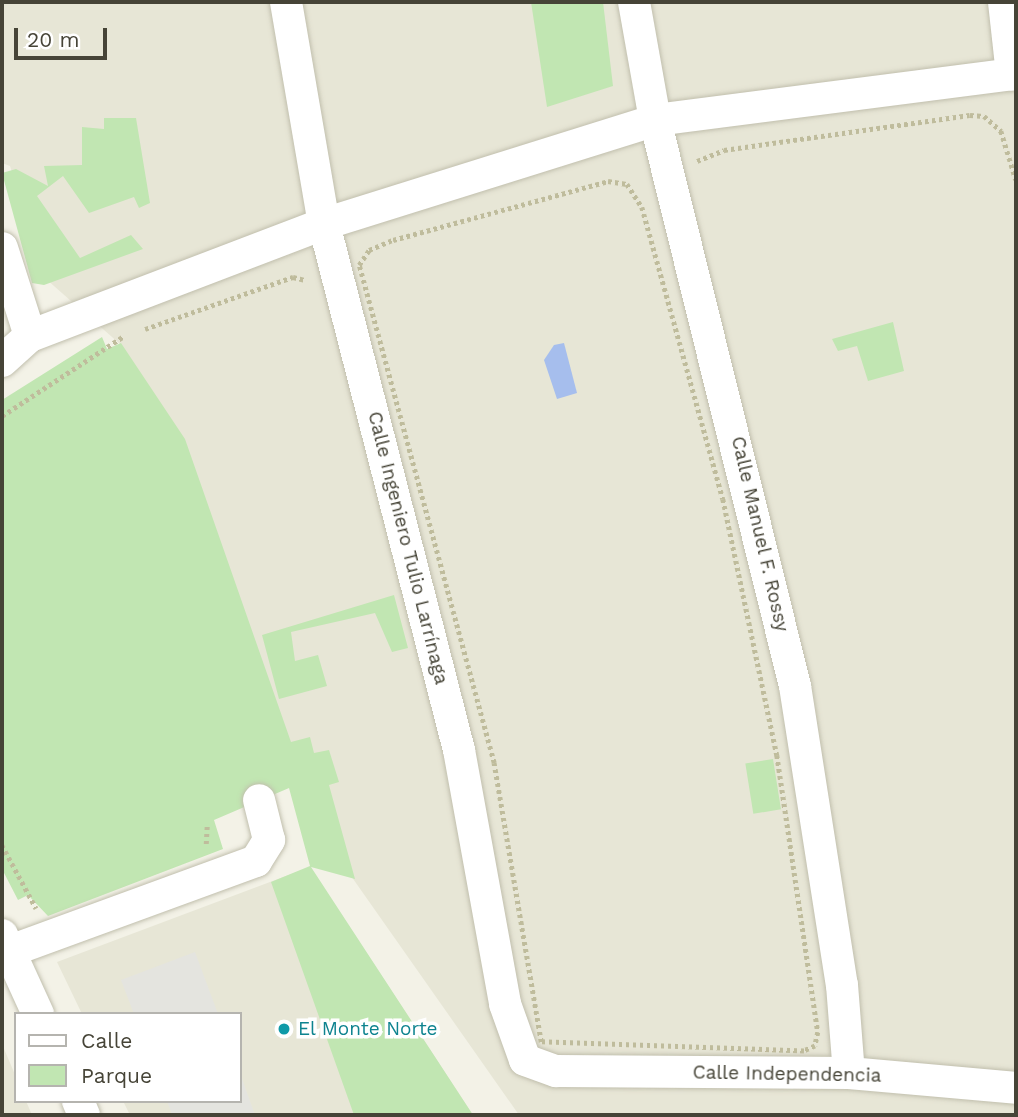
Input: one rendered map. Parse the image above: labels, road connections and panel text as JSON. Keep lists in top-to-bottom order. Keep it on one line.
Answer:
{"streets":{"street":["Calle Manuel F. Rossy","Calle Ingeniero Tulio Larrínaga","Calle Independencia"]},"crossings":[["Calle Manuel F. Rossy","Calle Independencia"],["Calle Ingeniero Tulio Larrínaga","Calle Independencia"]],"places":["El Monte Norte"],"legend":["Calle","Parque"],"scale_bar":"20 m"}
